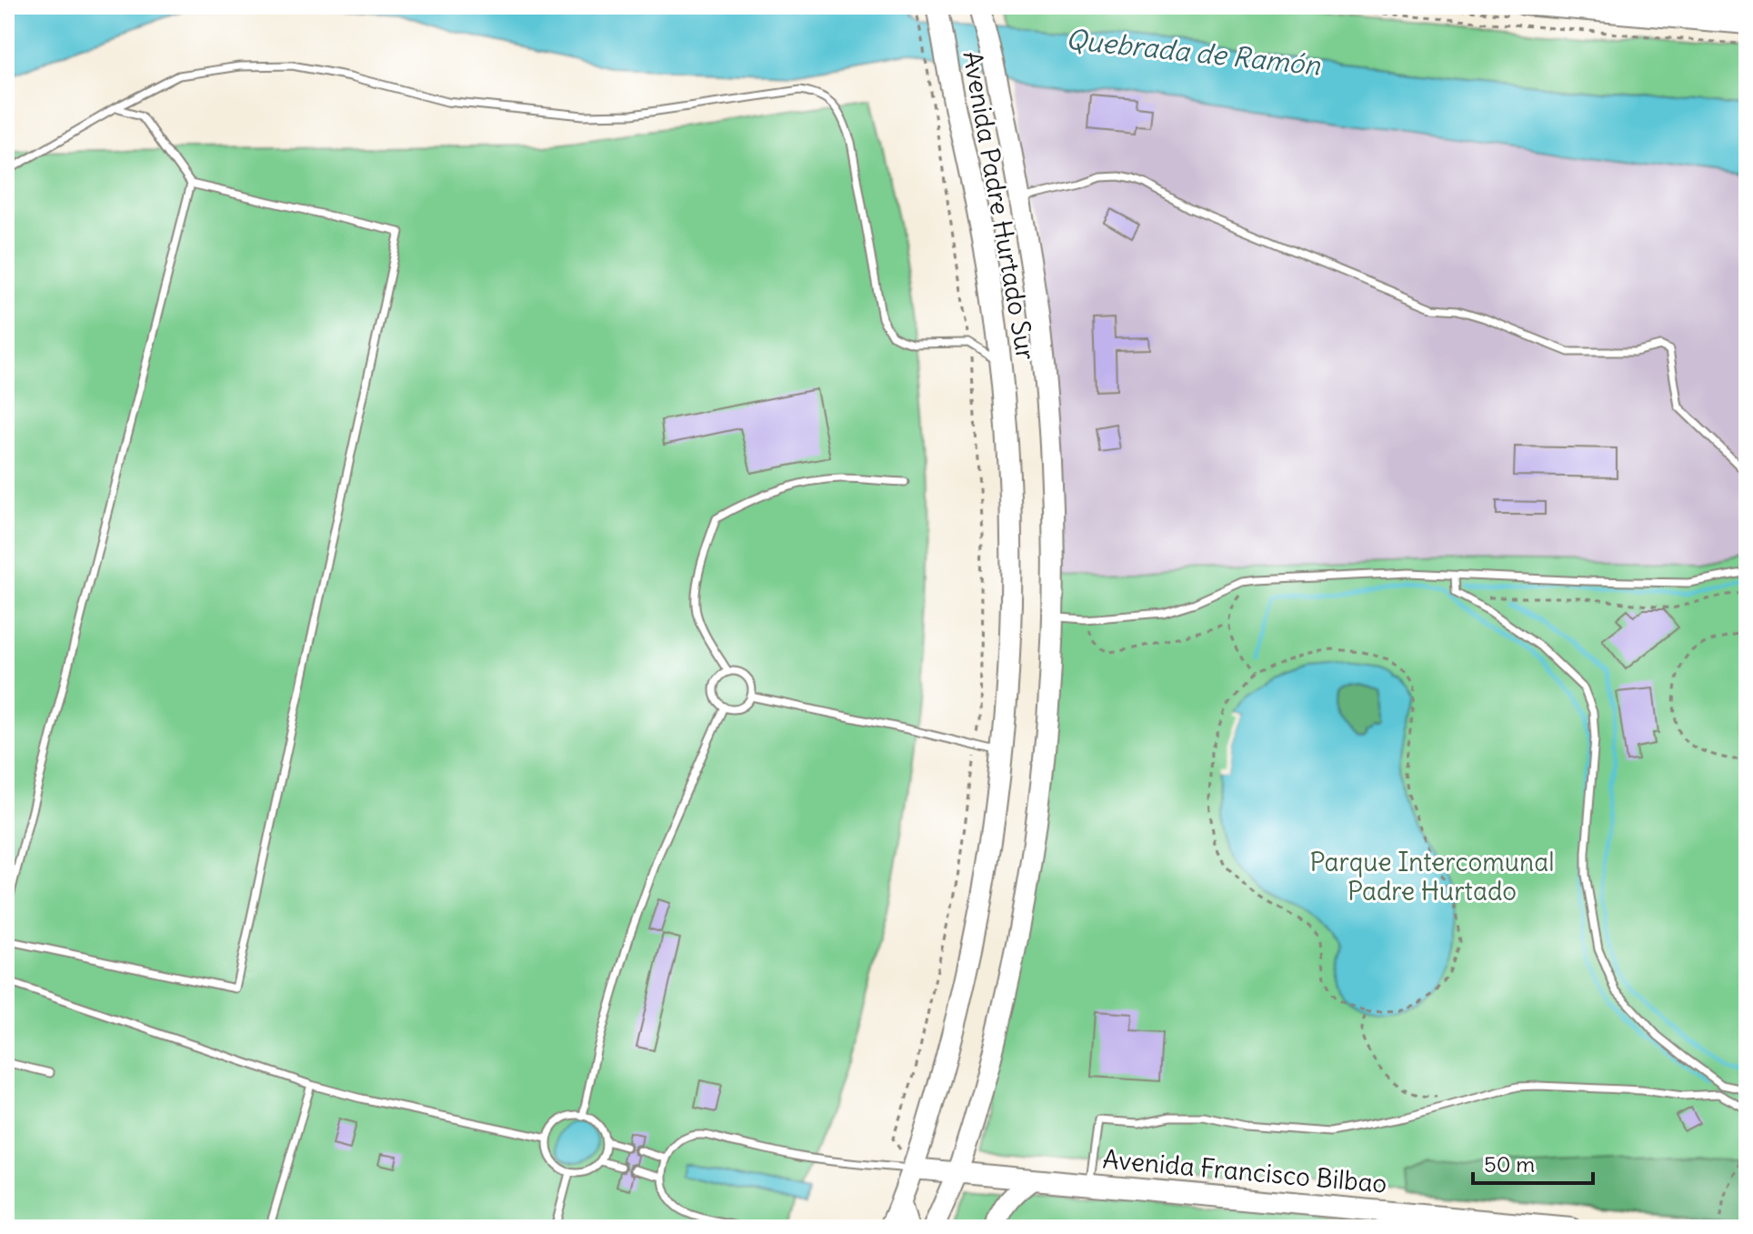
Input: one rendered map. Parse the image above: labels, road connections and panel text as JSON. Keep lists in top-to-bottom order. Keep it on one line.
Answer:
{"streets":{"main road":["Avenida Padre Hurtado Sur","Avenida Francisco Bilbao"]},"crossings":[["Avenida Padre Hurtado Sur","Avenida Francisco Bilbao"]],"water":["Quebrada de Ramón"],"parks":["Parque Intercomunal Padre Hurtado"],"scale_bar":"50 m"}
